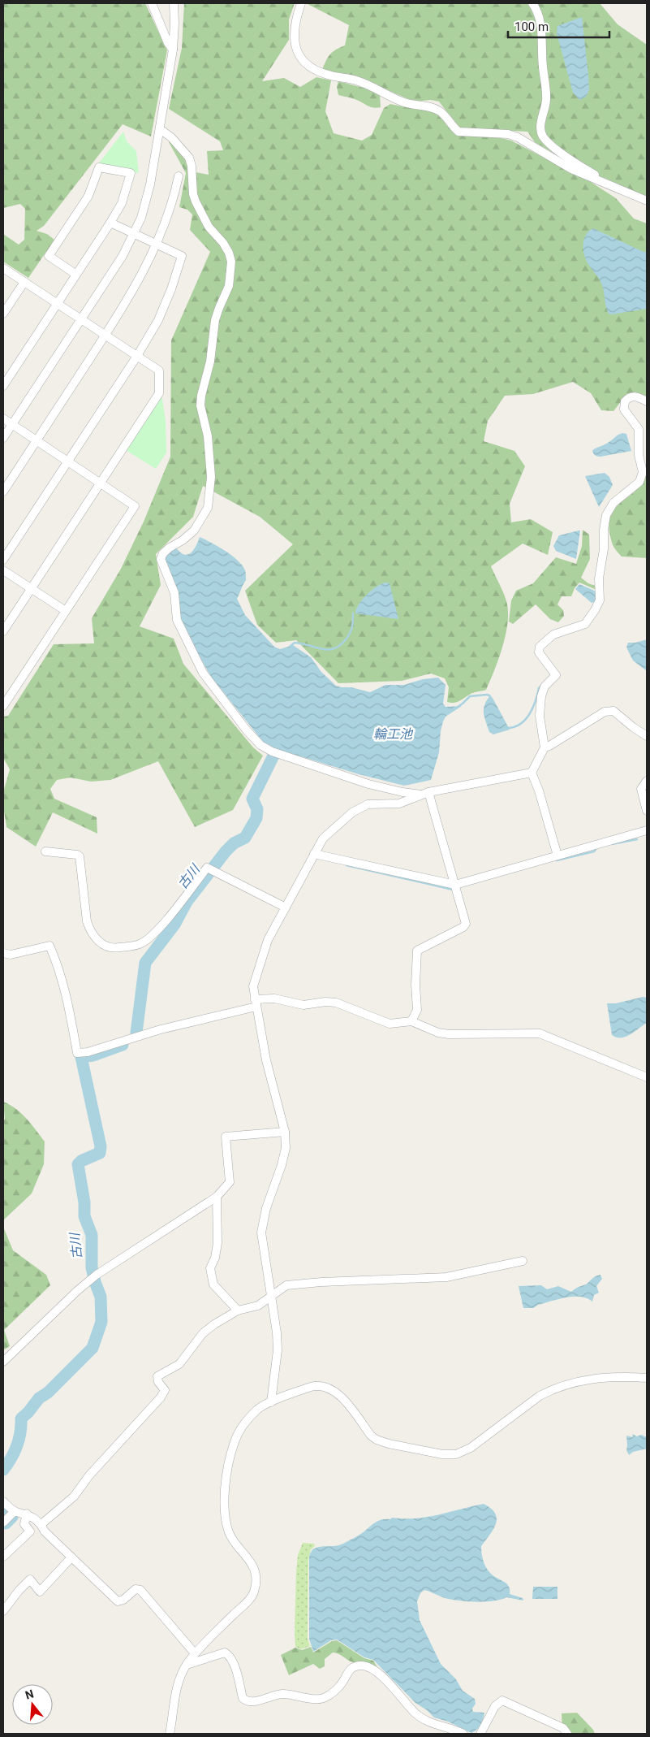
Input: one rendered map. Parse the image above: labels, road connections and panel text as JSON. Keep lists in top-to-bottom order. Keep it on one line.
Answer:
{"water":["輪工池","古川"],"scale_bar":"100 m","north":"top"}
